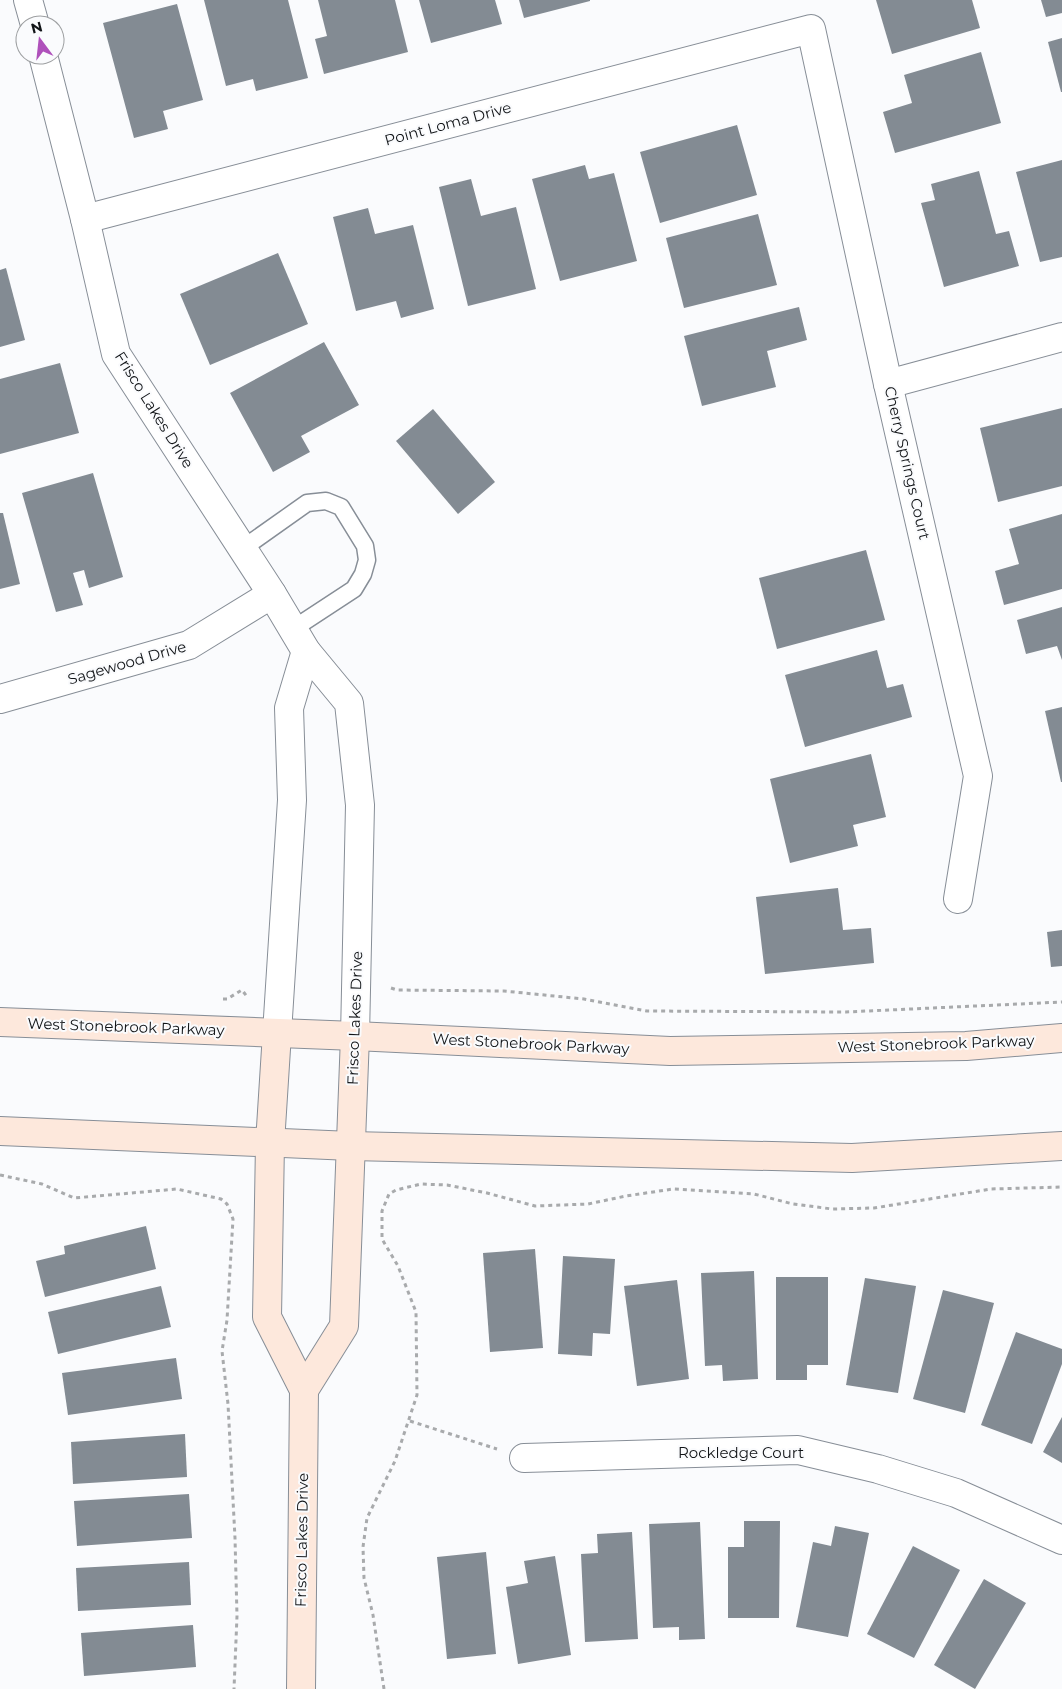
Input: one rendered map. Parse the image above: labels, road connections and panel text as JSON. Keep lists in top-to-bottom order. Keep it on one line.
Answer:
{"streets":{"street":["Point Loma Drive","Frisco Lakes Drive","Cherry Springs Court","Sagewood Drive","West Stonebrook Parkway","Rockledge Court"]},"crossings":[["Point Loma Drive","Frisco Lakes Drive"],["Point Loma Drive","Cherry Springs Court"],["Frisco Lakes Drive","Sagewood Drive"],["Frisco Lakes Drive","West Stonebrook Parkway"]],"north":"top"}
